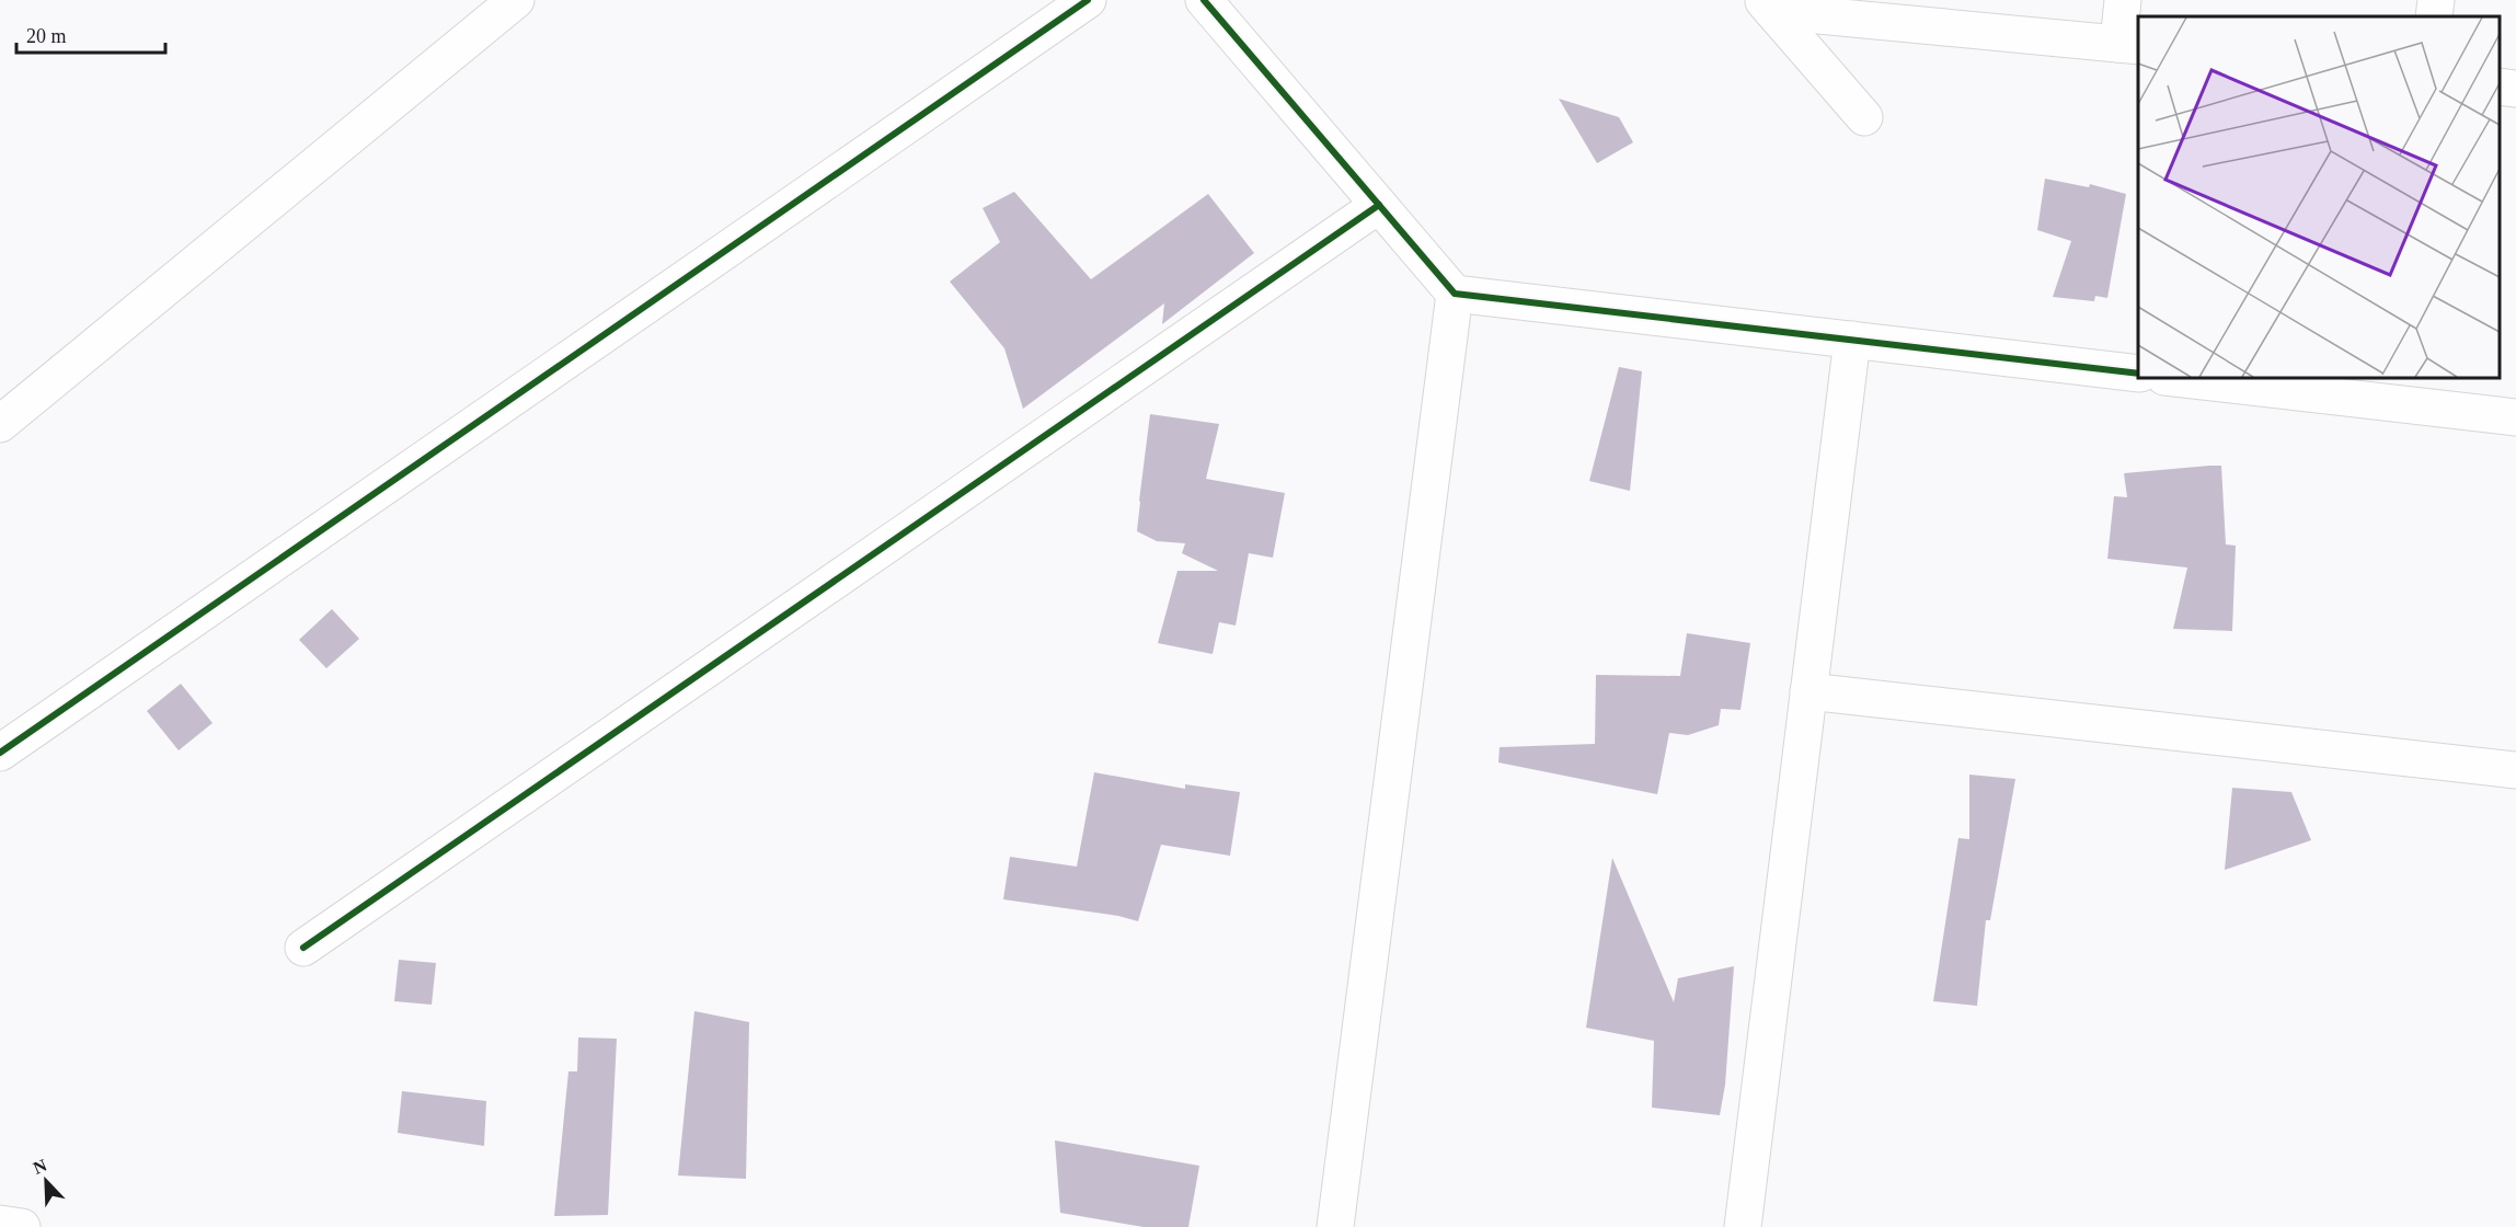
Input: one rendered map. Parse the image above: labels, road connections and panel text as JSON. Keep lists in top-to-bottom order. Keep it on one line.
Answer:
{"scale_bar":"20 m","north":"top left"}
